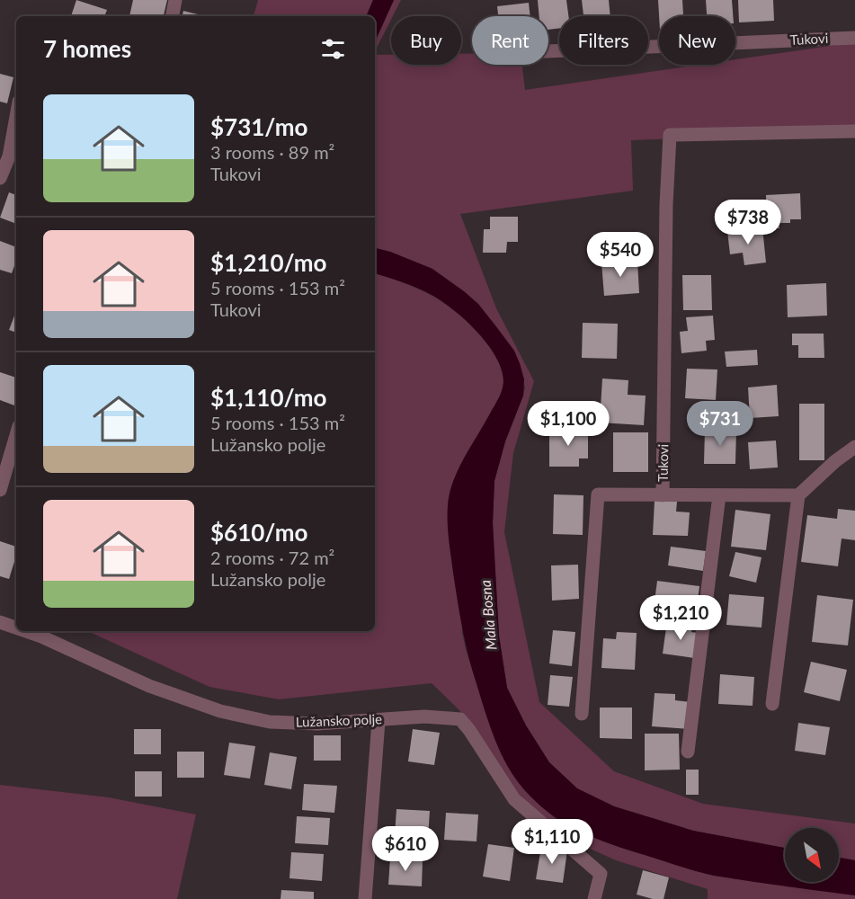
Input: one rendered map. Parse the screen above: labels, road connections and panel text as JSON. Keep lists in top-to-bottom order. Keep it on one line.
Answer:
{"streets":{"street":["Tukovi","Lužansko polje"]},"water":["Mala Bosna"],"north":"bottom right","page":{"chip":["Buy","Rent","Filters","New"],"heading":"7 homes","list":[{"name":"$731/mo","note":"3 rooms · 89 m² · Tukovi"},{"name":"$1,210/mo","note":"5 rooms · 153 m² · Tukovi"},{"name":"$1,110/mo","note":"5 rooms · 153 m² · Lužansko polje"},{"name":"$610/mo","note":"2 rooms · 72 m² · Lužansko polje"}],"price":["$738","$540","$1,100","$731","$1,210","$1,110","$610"]}}
